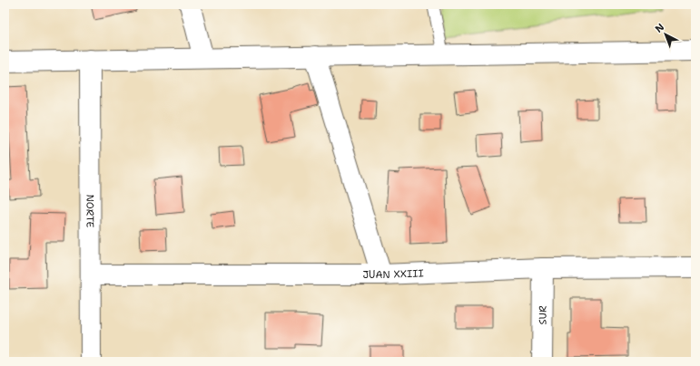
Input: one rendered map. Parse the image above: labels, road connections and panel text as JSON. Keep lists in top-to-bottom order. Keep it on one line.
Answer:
{"streets":{"street":["NORTE","JUAN XXIII","SUR"]},"crossings":[["NORTE","JUAN XXIII"],["JUAN XXIII","SUR"]],"north":"top left"}
